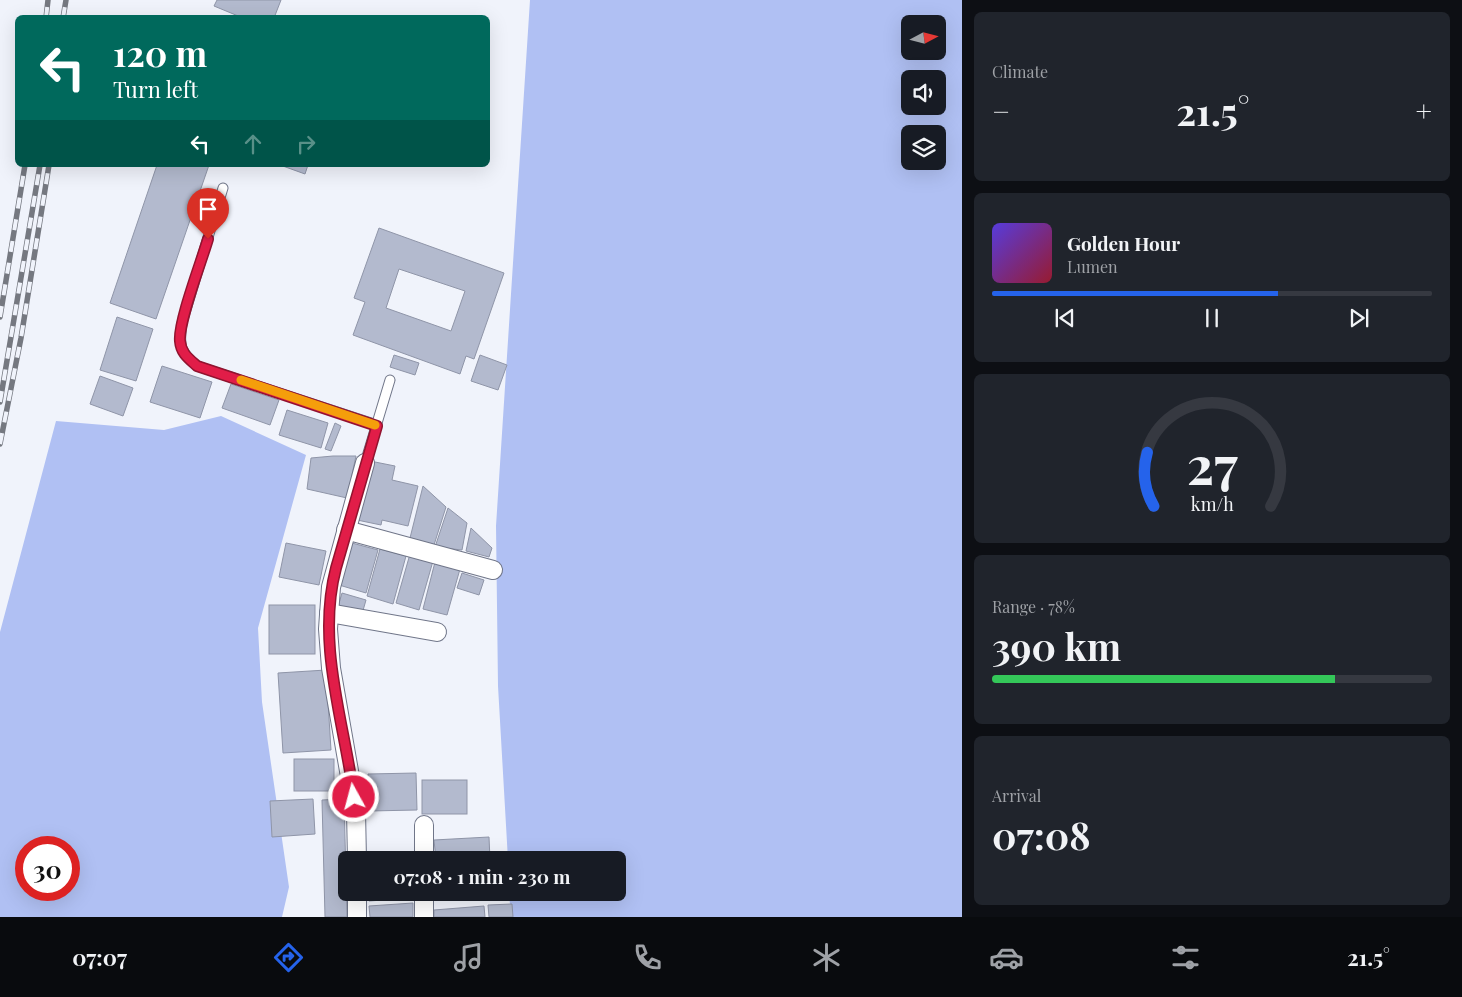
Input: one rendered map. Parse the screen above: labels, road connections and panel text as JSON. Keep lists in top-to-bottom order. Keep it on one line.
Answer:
{"north":"right","page":{"tile":["Climate",["Range · 78%","390 km"],["Arrival","07:08"]],"turn":["120 m","Turn left"],"heat":["−","21.5°","+"],"song":["Golden Hour","Lumen"],"limit":"30","trip":"07:08 · 1 min · 230 m","tabs":["07:07","21.5°"],"gauge":["27","km/h"]}}
